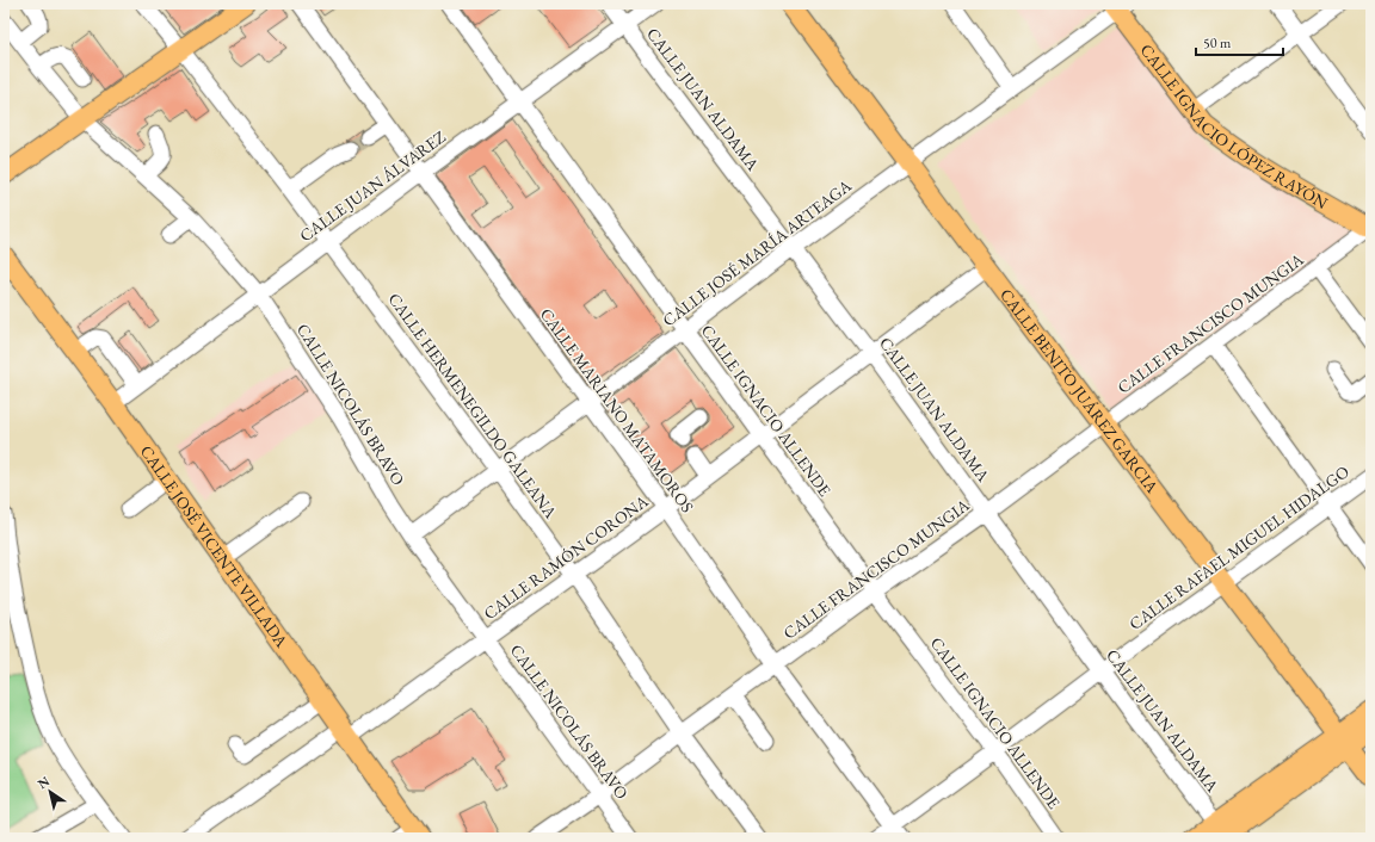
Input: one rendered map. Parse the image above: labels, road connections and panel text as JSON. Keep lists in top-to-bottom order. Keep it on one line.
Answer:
{"streets":{"main road":["CALLE IGNACIO LÓPEZ RAYÓN","CALLE BENITO JUÁREZ GARCIA","CALLE JOSÉ VICENTE VILLADA"],"street":["CALLE JUAN ALDAMA","CALLE JUAN ÁLVAREZ","CALLE JOSÉ MARÍA ARTEAGA","CALLE FRANCISCO MUNGIA","CALLE NICOLÁS BRAVO","CALLE HERMENEGILDO GALEANA","CALLE MARIANO MATAMOROS","CALLE IGNACIO ALLENDE","CALLE RAFAEL MIGUEL HIDALGO","CALLE RAMÓN CORONA"]},"crossings":[["CALLE JUAN ALDAMA","CALLE JUAN ÁLVAREZ"],["CALLE JUAN ALDAMA","CALLE JOSÉ MARÍA ARTEAGA"],["CALLE JUAN ALDAMA","CALLE FRANCISCO MUNGIA"],["CALLE JUAN ALDAMA","CALLE RAFAEL MIGUEL HIDALGO"],["CALLE JUAN ALDAMA","CALLE RAMÓN CORONA"],["CALLE IGNACIO LÓPEZ RAYÓN","CALLE JOSÉ MARÍA ARTEAGA"],["CALLE IGNACIO LÓPEZ RAYÓN","CALLE FRANCISCO MUNGIA"],["CALLE JUAN ÁLVAREZ","CALLE NICOLÁS BRAVO"],["CALLE JUAN ÁLVAREZ","CALLE HERMENEGILDO GALEANA"],["CALLE JUAN ÁLVAREZ","CALLE MARIANO MATAMOROS"],["CALLE JUAN ÁLVAREZ","CALLE IGNACIO ALLENDE"],["CALLE JUAN ÁLVAREZ","CALLE JOSÉ VICENTE VILLADA"],["CALLE JOSÉ MARÍA ARTEAGA","CALLE BENITO JUÁREZ GARCIA"],["CALLE JOSÉ MARÍA ARTEAGA","CALLE NICOLÁS BRAVO"],["CALLE JOSÉ MARÍA ARTEAGA","CALLE HERMENEGILDO GALEANA"],["CALLE JOSÉ MARÍA ARTEAGA","CALLE MARIANO MATAMOROS"],["CALLE JOSÉ MARÍA ARTEAGA","CALLE IGNACIO ALLENDE"],["CALLE FRANCISCO MUNGIA","CALLE BENITO JUÁREZ GARCIA"],["CALLE FRANCISCO MUNGIA","CALLE NICOLÁS BRAVO"],["CALLE FRANCISCO MUNGIA","CALLE HERMENEGILDO GALEANA"],["CALLE FRANCISCO MUNGIA","CALLE MARIANO MATAMOROS"],["CALLE FRANCISCO MUNGIA","CALLE IGNACIO ALLENDE"],["CALLE BENITO JUÁREZ GARCIA","CALLE RAFAEL MIGUEL HIDALGO"],["CALLE BENITO JUÁREZ GARCIA","CALLE RAMÓN CORONA"],["CALLE NICOLÁS BRAVO","CALLE RAMÓN CORONA"],["CALLE HERMENEGILDO GALEANA","CALLE RAMÓN CORONA"],["CALLE MARIANO MATAMOROS","CALLE RAFAEL MIGUEL HIDALGO"],["CALLE MARIANO MATAMOROS","CALLE RAMÓN CORONA"],["CALLE IGNACIO ALLENDE","CALLE RAFAEL MIGUEL HIDALGO"],["CALLE IGNACIO ALLENDE","CALLE RAMÓN CORONA"],["CALLE JOSÉ VICENTE VILLADA","CALLE RAMÓN CORONA"]],"scale_bar":"50 m","north":"top left"}
